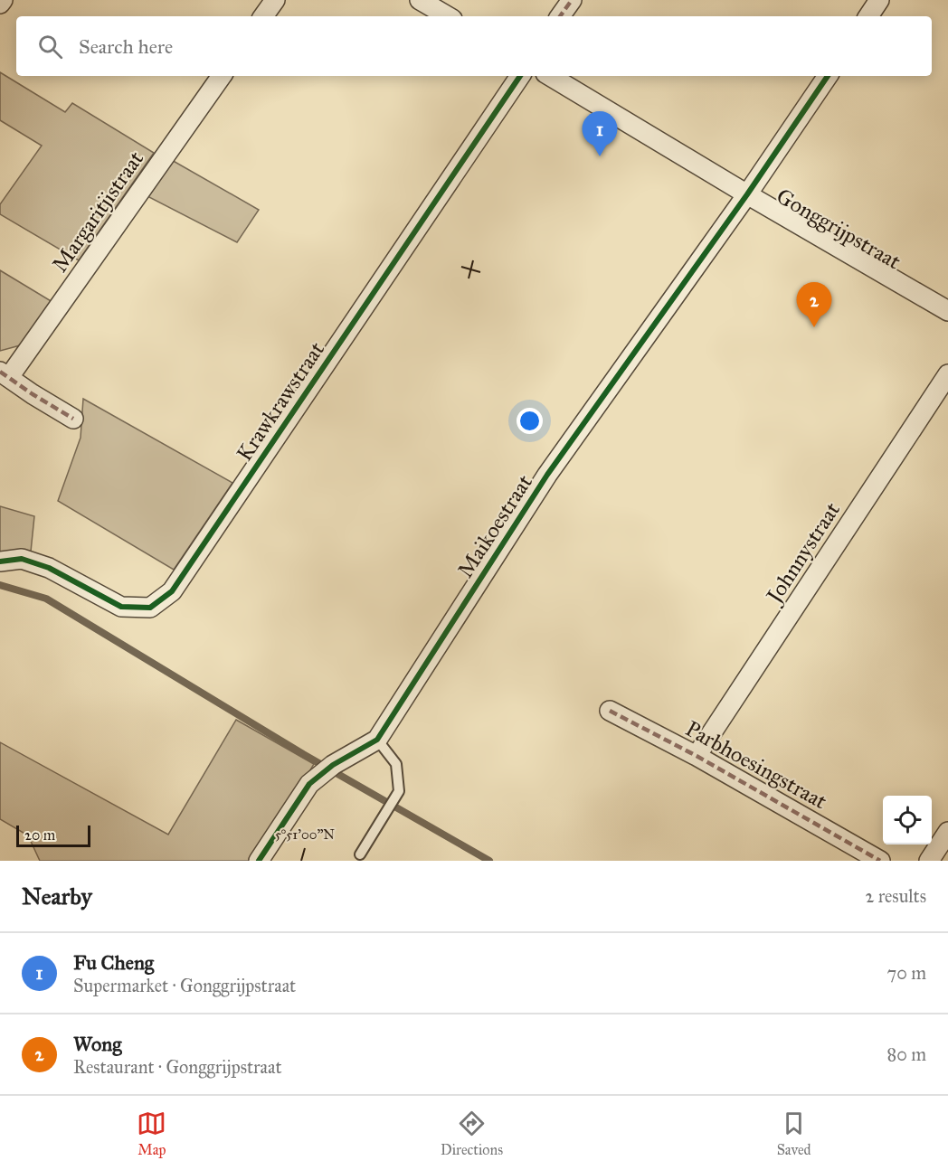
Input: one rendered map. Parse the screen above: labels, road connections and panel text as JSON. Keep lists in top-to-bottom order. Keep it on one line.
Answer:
{"streets":{"street":["Margaritjistraat","Gonggrijpstraat","Krawkrawstraat","Maikoestraat","Johnnystraat","Parbhoesingstraat"]},"crossings":[["Gonggrijpstraat","Maikoestraat"],["Johnnystraat","Parbhoesingstraat"]],"scale_bar":"20 m","page":{"search":"Search here","pins":["1","2"],"scale":"20 m","heading":["Nearby","2 results"],"list":[{"mark":"1","name":"Fu Cheng","note":"Supermarket · Gonggrijpstraat","value":"70 m"},{"mark":"2","name":"Wong","note":"Restaurant · Gonggrijpstraat","value":"80 m"}],"nav":["Map","Directions","Saved"]},"coordinates":["5°51'00\"N"]}
